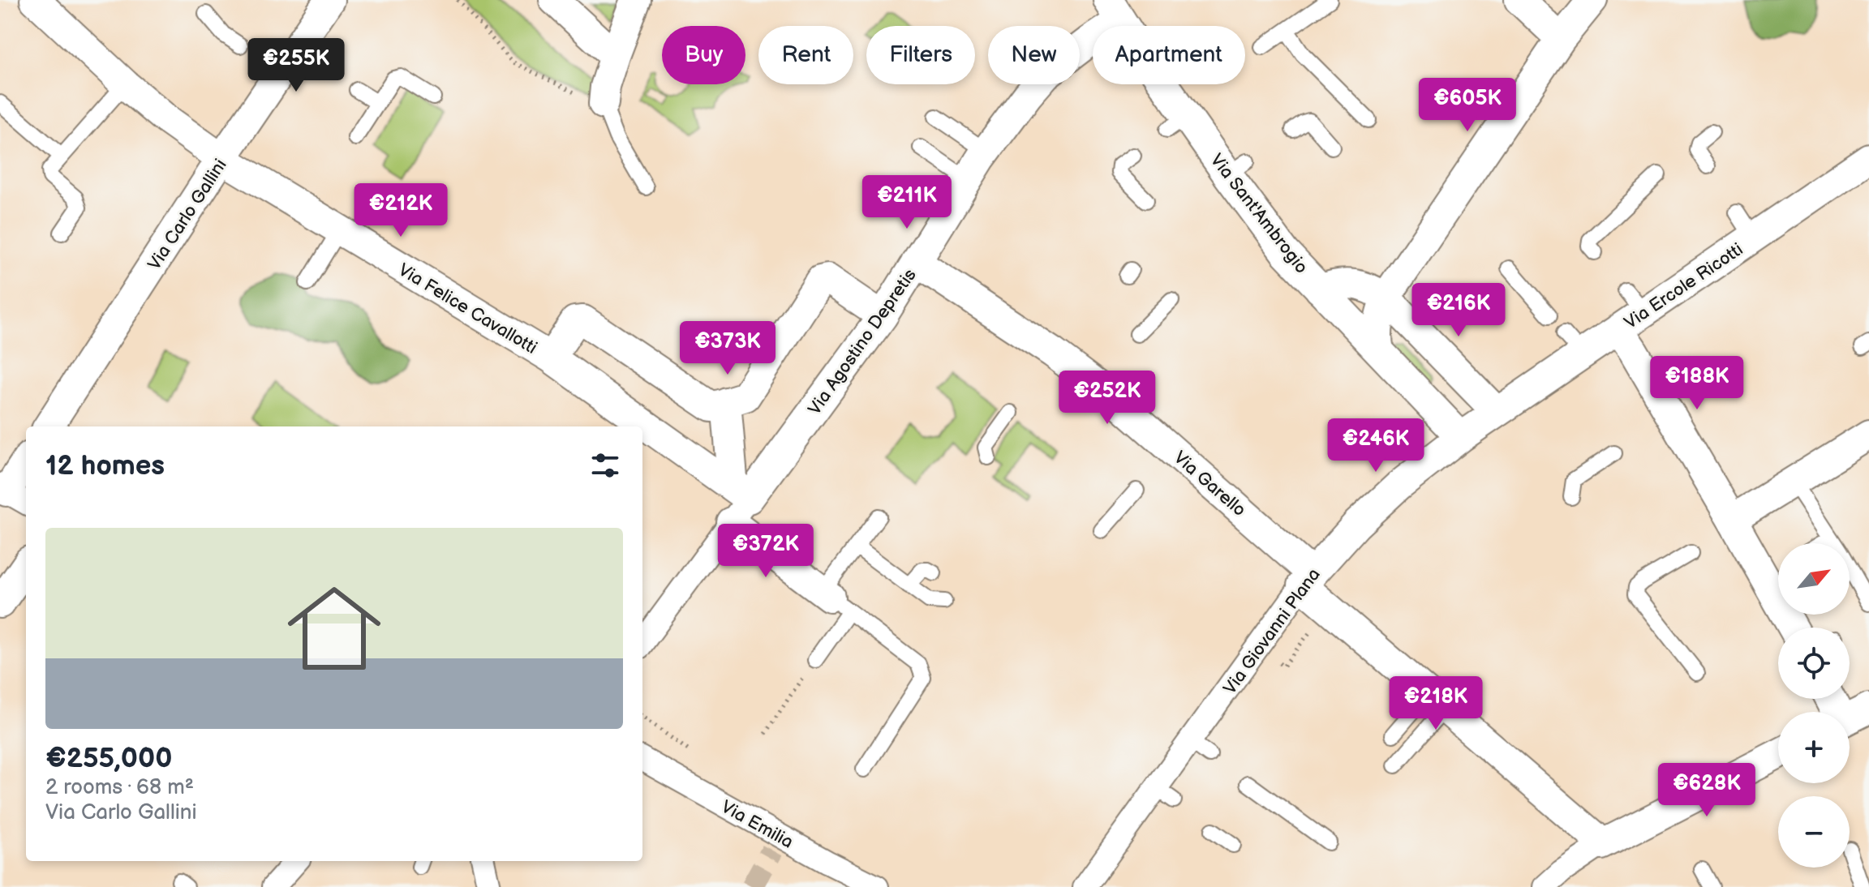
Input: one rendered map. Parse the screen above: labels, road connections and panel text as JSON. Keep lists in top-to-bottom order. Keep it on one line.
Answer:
{"streets":{"street":["Via Sant'Ambrogio","Via Carlo Gallini","Via Ercole Ricotti","Via Felice Cavallotti","Via Agostino Depretis","Via Garello","Via Giovanni Plana","Via Emilia"]},"crossings":[["Via Sant'Ambrogio","Via Agostino Depretis"],["Via Sant'Ambrogio","Via Giovanni Plana"],["Via Carlo Gallini","Via Felice Cavallotti"],["Via Ercole Ricotti","Via Giovanni Plana"],["Via Felice Cavallotti","Via Agostino Depretis"],["Via Agostino Depretis","Via Garello"],["Via Garello","Via Giovanni Plana"]],"north":"top right","page":{"chip":["Buy","Rent","Filters","New","Apartment"],"price":["€255K","€605K","€211K","€212K","€216K","€373K","€188K","€252K","€246K","€372K","€218K","€628K"],"heading":"12 homes","list":[{"name":"€255,000","note":"2 rooms · 68 m² · Via Carlo Gallini"}],"map_buttons":["+","−"]}}
